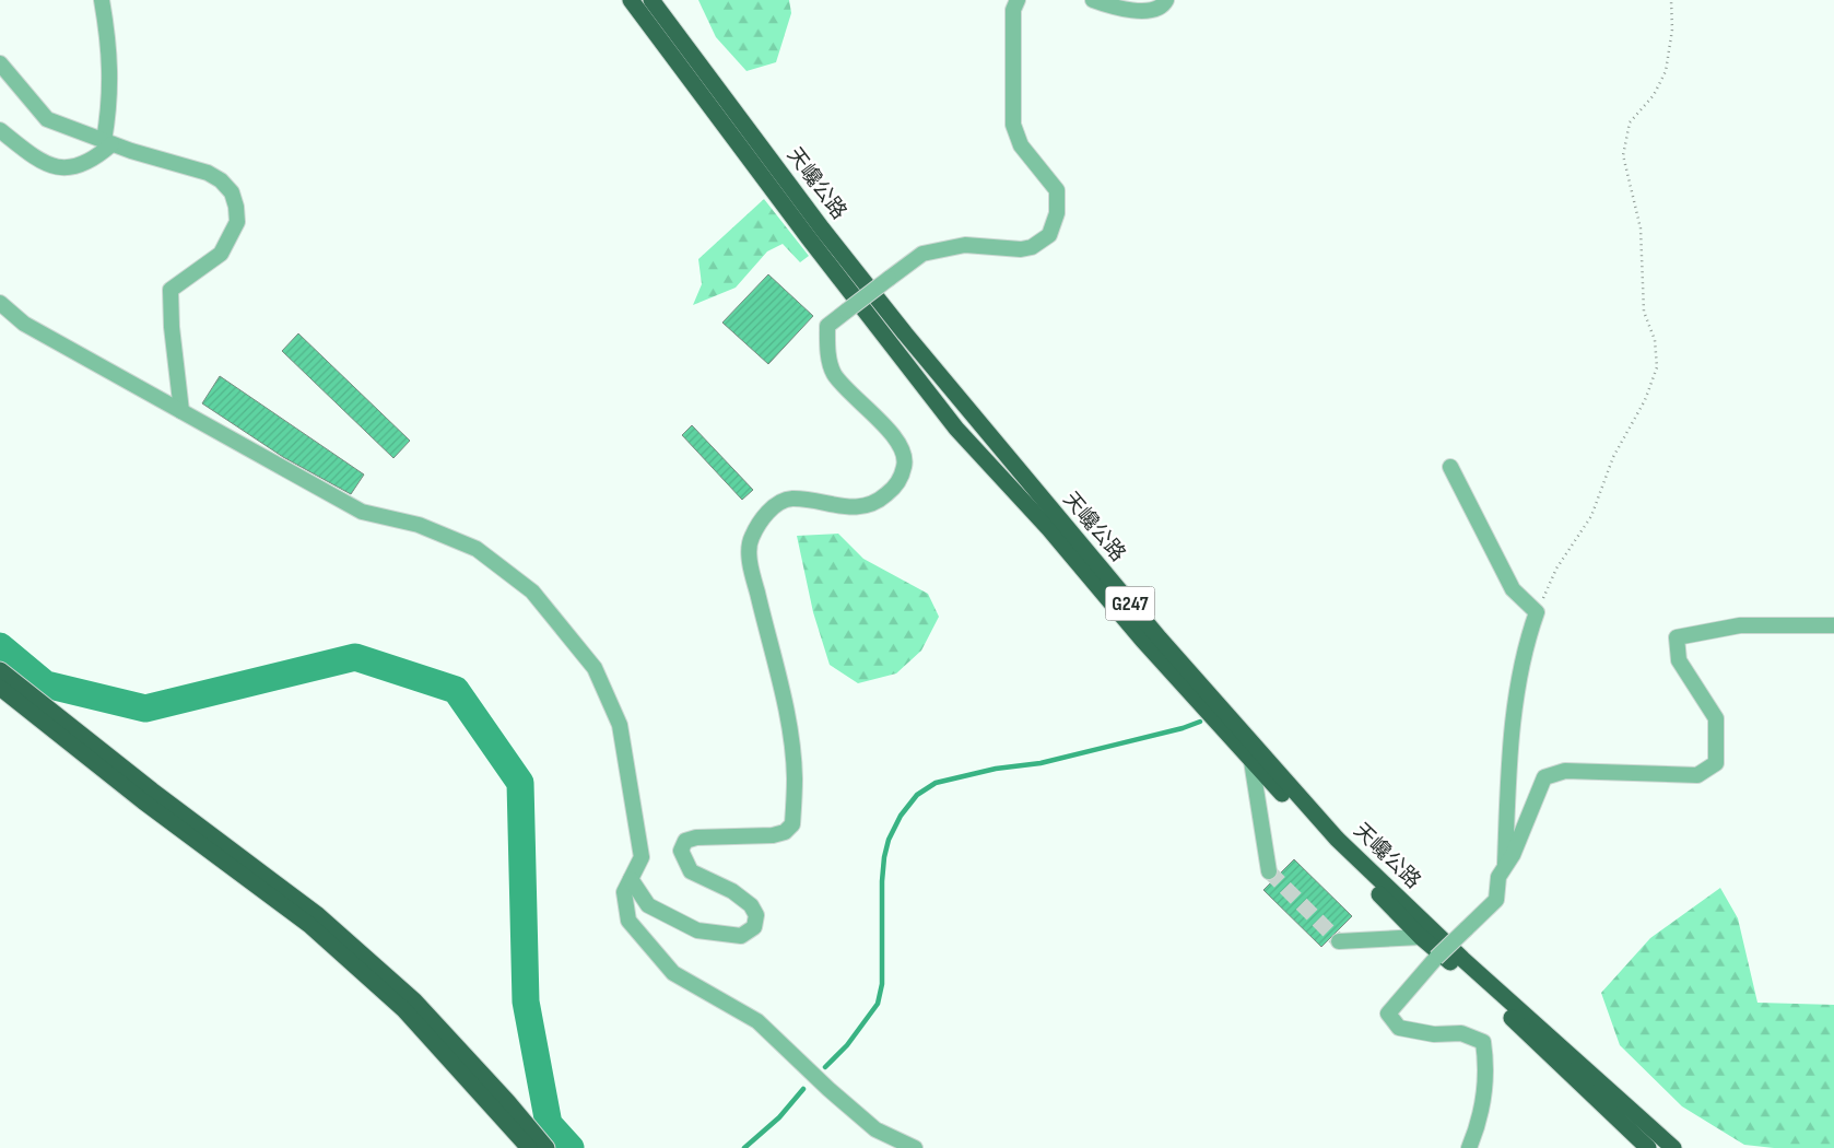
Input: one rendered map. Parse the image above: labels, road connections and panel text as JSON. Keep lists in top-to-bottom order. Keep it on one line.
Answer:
{"streets":{"highway":["天巉公路","G247"]}}
